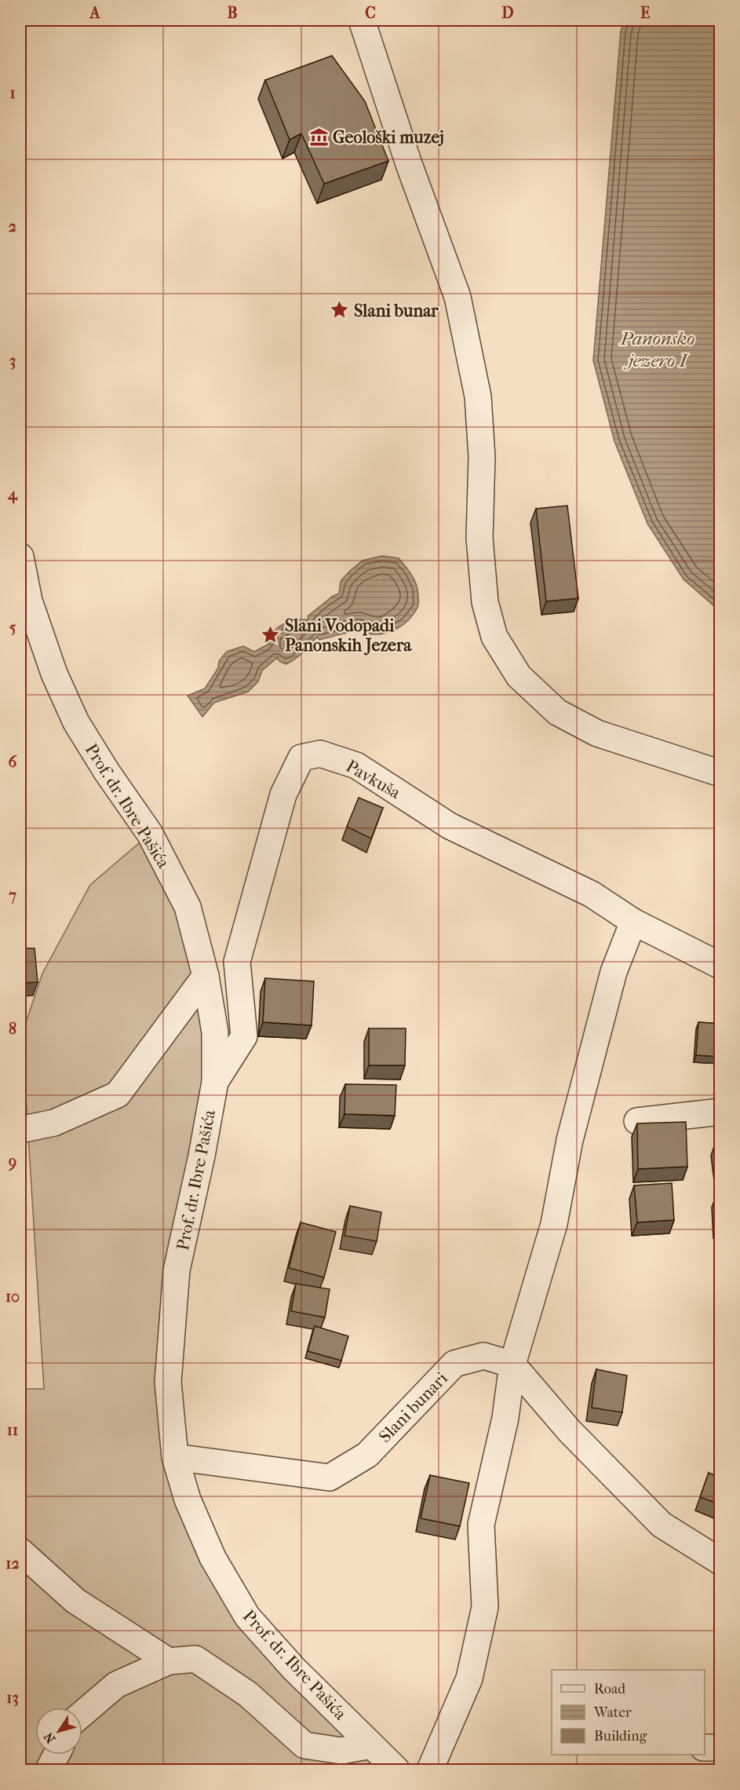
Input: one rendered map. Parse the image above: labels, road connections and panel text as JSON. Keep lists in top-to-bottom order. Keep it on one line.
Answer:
{"streets":{"street":["Pavkuša","Prof. dr. Ibre Pašića","Slani bunari"]},"crossings":[["Pavkuša","Prof. dr. Ibre Pašića"],["Prof. dr. Ibre Pašića","Slani bunari"]],"water":["Panonsko jezero I"],"places":{"museum":["Geološki muzej"],"place":["Slani bunar","Slani Vodopadi Panonskih Jezera"]},"legend":["Road","Water","Building"],"north":"bottom left","grid":{"columns":["A","B","C","D","E"],"rows":["1","2","3","4","5","6","7","8","9","10","11","12","13"]}}
